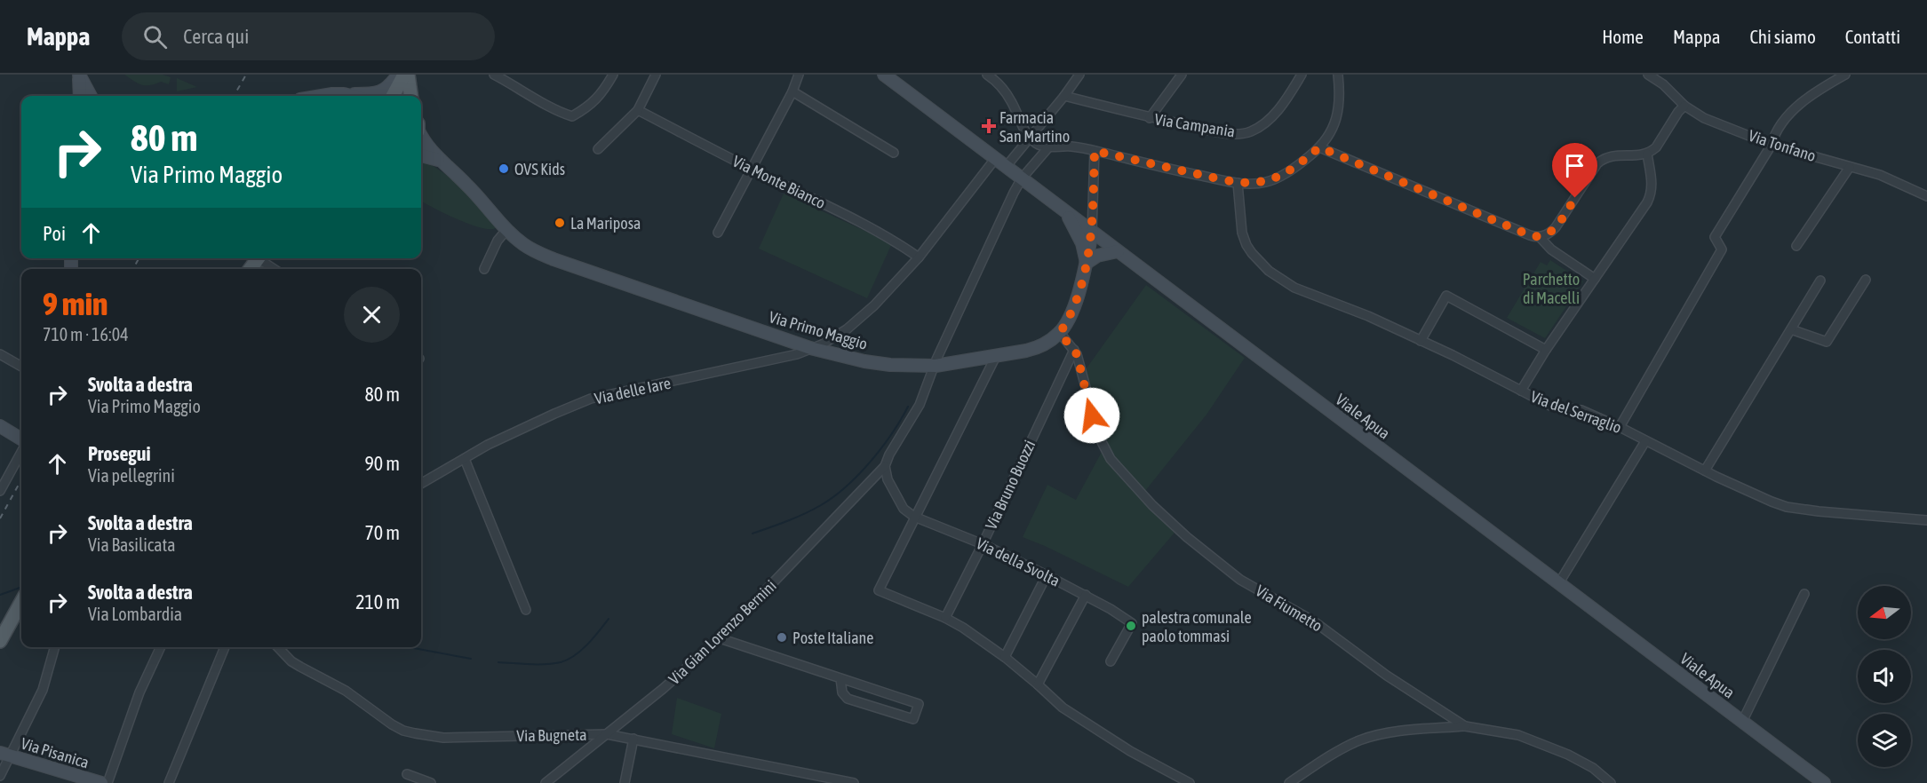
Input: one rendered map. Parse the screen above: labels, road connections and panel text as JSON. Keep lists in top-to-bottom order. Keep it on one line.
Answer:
{"streets":{"street":["Via Campania","Via Tonfano","Via Monte Bianco","Via Primo Maggio","Via delle Iare","Via del Serraglio","Viale Apua","Via Bruno Buozzi","Via della Svolta","Via Fiumetto","Via Gian Lorenzo Bernini","Via Bugneta","Via Pisanica"]},"crossings":[["Via Monte Bianco","Via delle Iare"],["Via Primo Maggio","Via delle Iare"],["Via Primo Maggio","Viale Apua"],["Via Primo Maggio","Via Fiumetto"],["Via Primo Maggio","Via Gian Lorenzo Bernini"],["Via delle Iare","Viale Apua"],["Viale Apua","Via Gian Lorenzo Bernini"],["Via Bruno Buozzi","Via della Svolta"],["Via Bruno Buozzi","Via Fiumetto"],["Via della Svolta","Via Gian Lorenzo Bernini"],["Via Gian Lorenzo Bernini","Via Bugneta"]],"parks":["Parchetto di Macelli"],"places":{"health":["Farmacia San Martino"],"other":["OVS Kids","La Mariposa","palestra comunale paolo tommasi","Poste Italiane"]},"north":"left","page":{"header":"Mappa","search":"Cerca qui","nav":["Home","Mappa","Chi siamo","Contatti"],"turn":["80 m","Via Primo Maggio"],"then":"Poi","heading":["9 min","710 m · 16:04"],"list":[{"name":"Svolta a destra","note":"Via Primo Maggio","value":"80 m"},{"name":"Prosegui","note":"Via pellegrini","value":"90 m"},{"name":"Svolta a destra","note":"Via Basilicata","value":"70 m"},{"name":"Svolta a destra","note":"Via Lombardia","value":"210 m"}]}}
